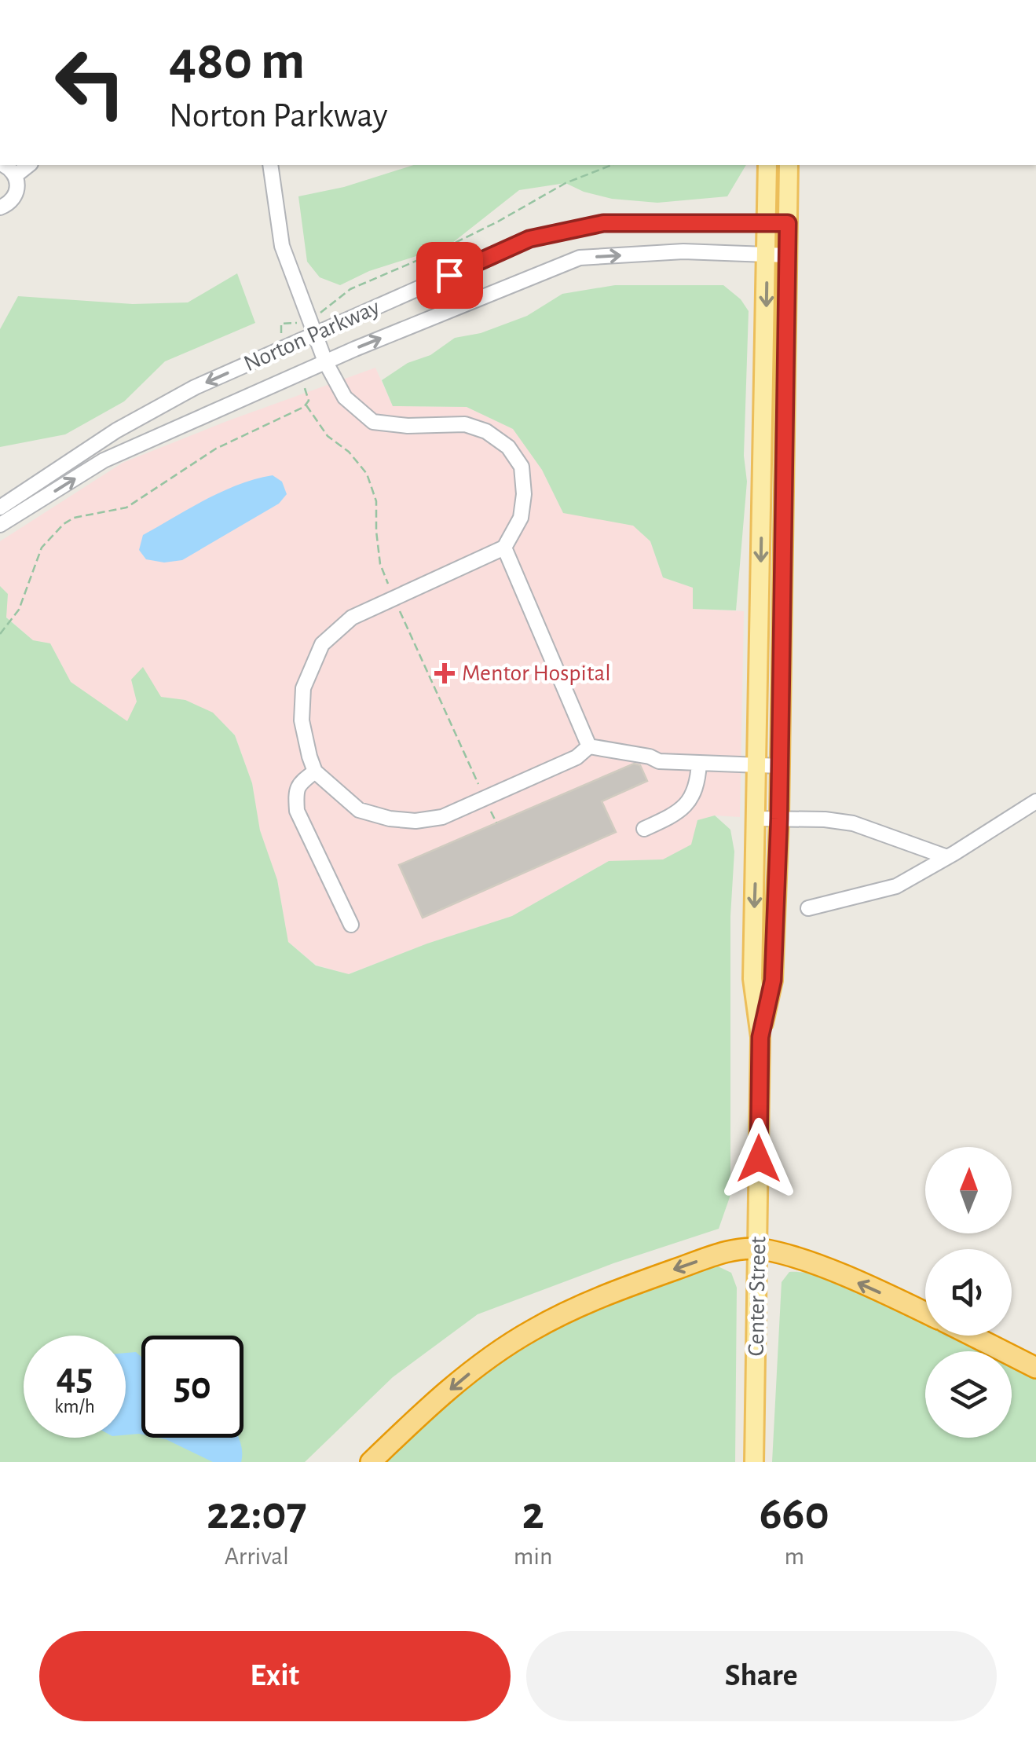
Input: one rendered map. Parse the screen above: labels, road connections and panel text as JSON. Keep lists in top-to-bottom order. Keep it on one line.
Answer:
{"streets":{"main road":["Center Street"],"street":["Norton Parkway"]},"crossings":[["Norton Parkway","Center Street"]],"places":{"health":["Mentor Hospital"]},"north":"top","page":{"turn":["480 m","Norton Parkway"],"speed":"45 km/h","limit":"50","eta":["22:07","Arrival","2","min","660","m"],"buttons":["Exit","Share"]}}
